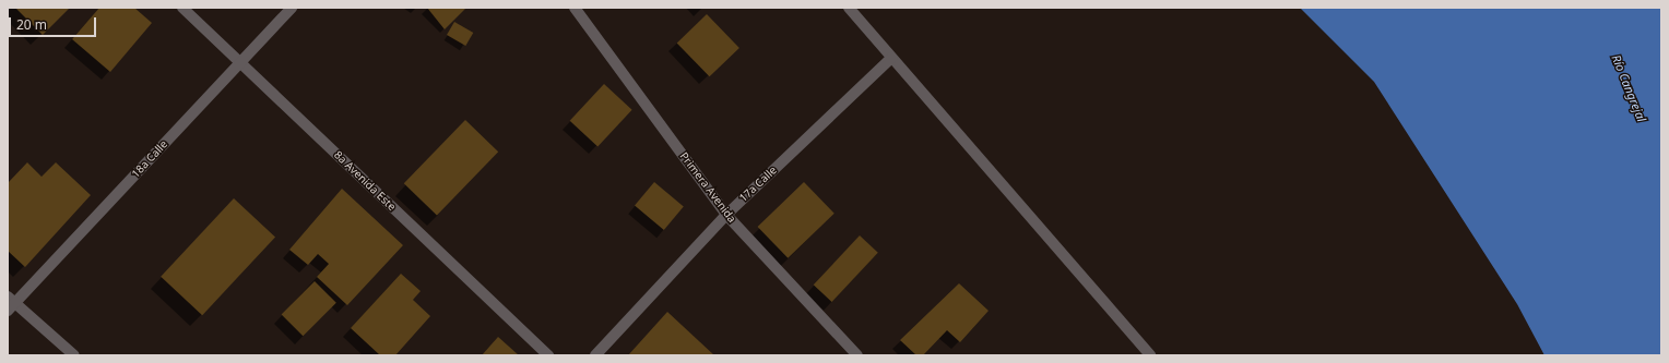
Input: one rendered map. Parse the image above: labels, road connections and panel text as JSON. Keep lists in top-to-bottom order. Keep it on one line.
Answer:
{"streets":{"street":["18a Calle","8a Avenida Este","17a Calle","Primera Avenida"]},"crossings":[["18a Calle","8a Avenida Este"],["17a Calle","Primera Avenida"]],"water":["Río Cangrejal"],"scale_bar":"20 m"}
